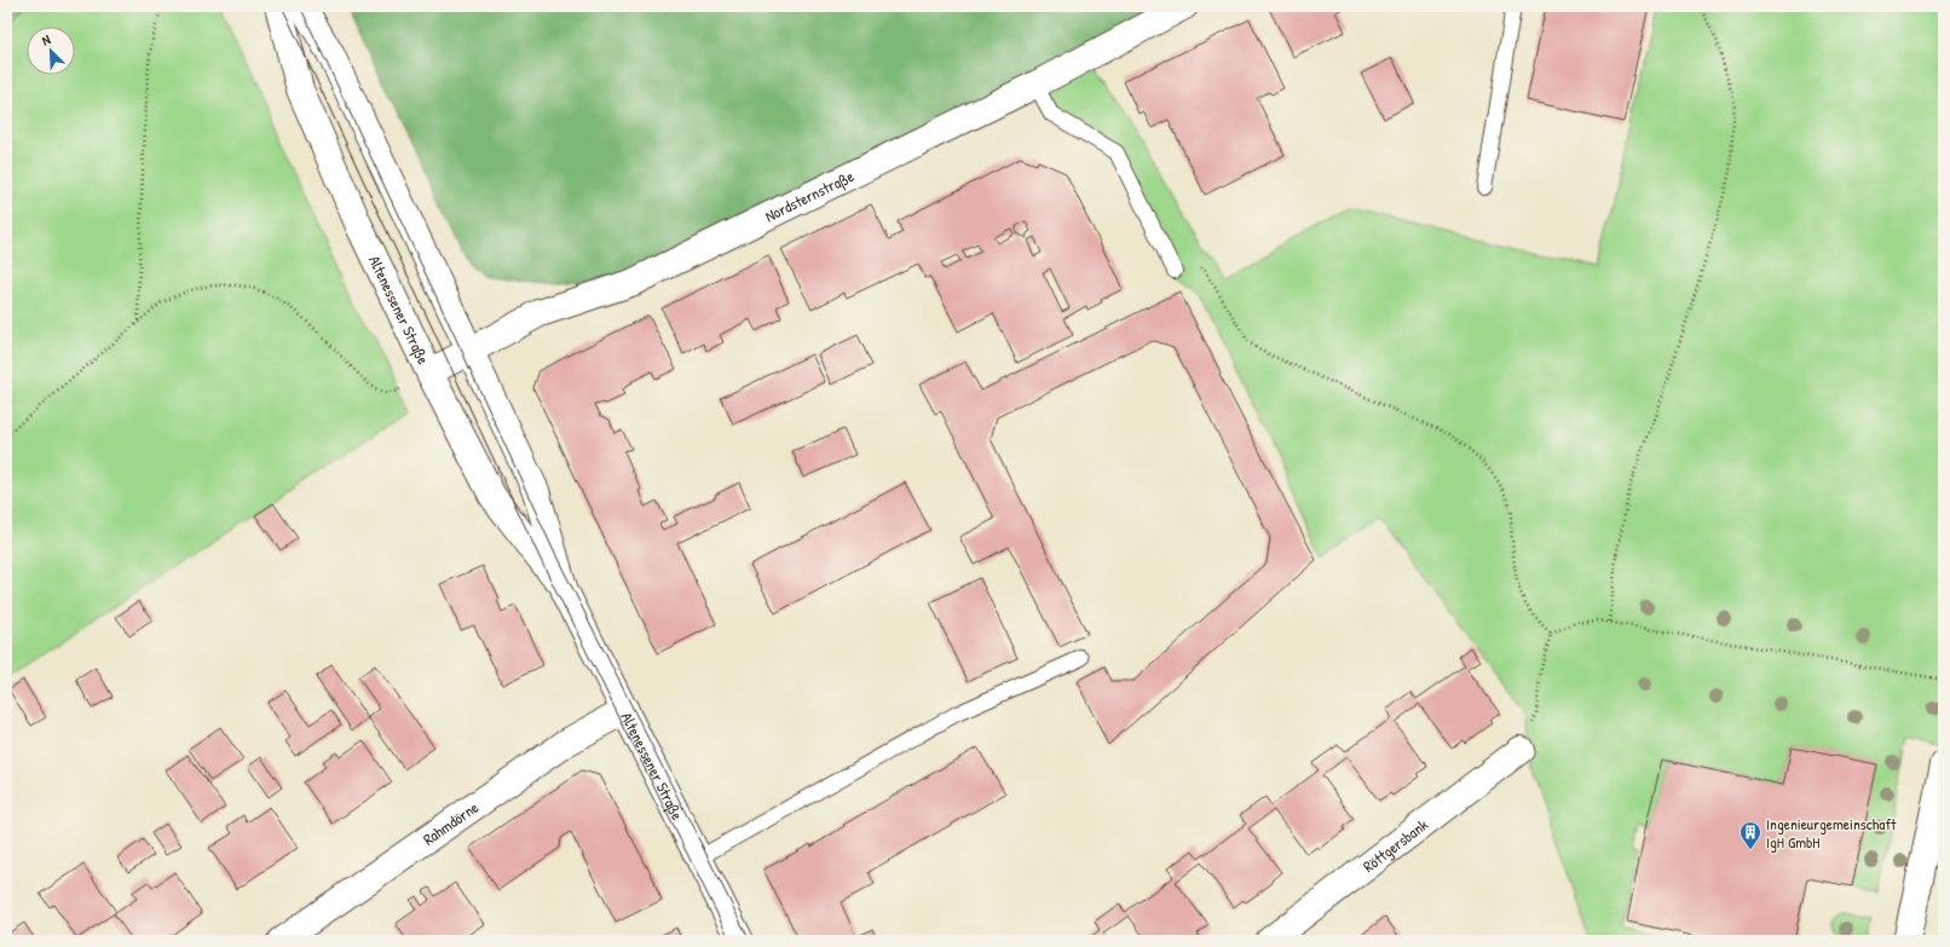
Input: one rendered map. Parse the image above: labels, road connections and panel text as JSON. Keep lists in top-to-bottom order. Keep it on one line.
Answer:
{"streets":{"street":["Nordsternstraße","Altenessener Straße","Rahmdörne","Röttgersbank"]},"crossings":[["Nordsternstraße","Altenessener Straße"],["Altenessener Straße","Rahmdörne"]],"places":{"building":["Ingenieurgemeinschaft IgH GmbH"]},"north":"top left"}
